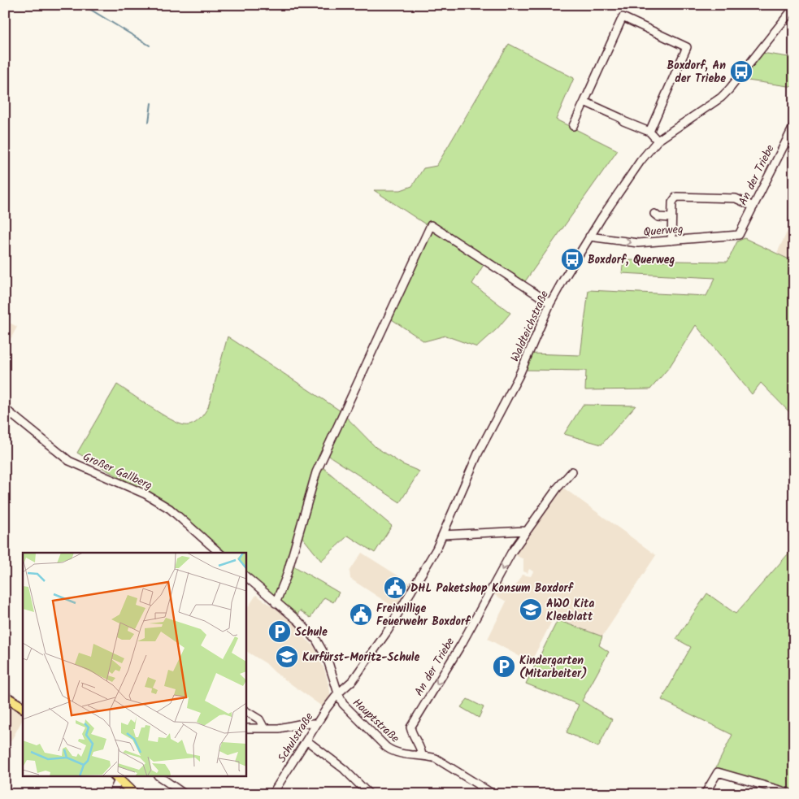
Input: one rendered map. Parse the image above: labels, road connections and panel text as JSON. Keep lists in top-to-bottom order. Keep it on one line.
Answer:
{"streets":{"street":["An der Triebe","Querweg","Waldteichstraße","Großer Gallberg","Hauptstraße","Schulstraße"]},"crossings":[["An der Triebe","Querweg"],["An der Triebe","Hauptstraße"],["Querweg","Waldteichstraße"],["Waldteichstraße","Hauptstraße"],["Waldteichstraße","Schulstraße"],["Hauptstraße","Schulstraße"]],"one_way":["An der Triebe","Querweg"],"places":{"bus stop":["Boxdorf, An der Triebe","Boxdorf, Querweg"],"public building":["DHL Paketshop Konsum Boxdorf","Freiwillige Feuerwehr Boxdorf"],"school or university":["AWO Kita Kleeblatt","Kurfürst-Moritz-Schule"],"parking":["Schule","Kindergarten (Mitarbeiter)"]}}
